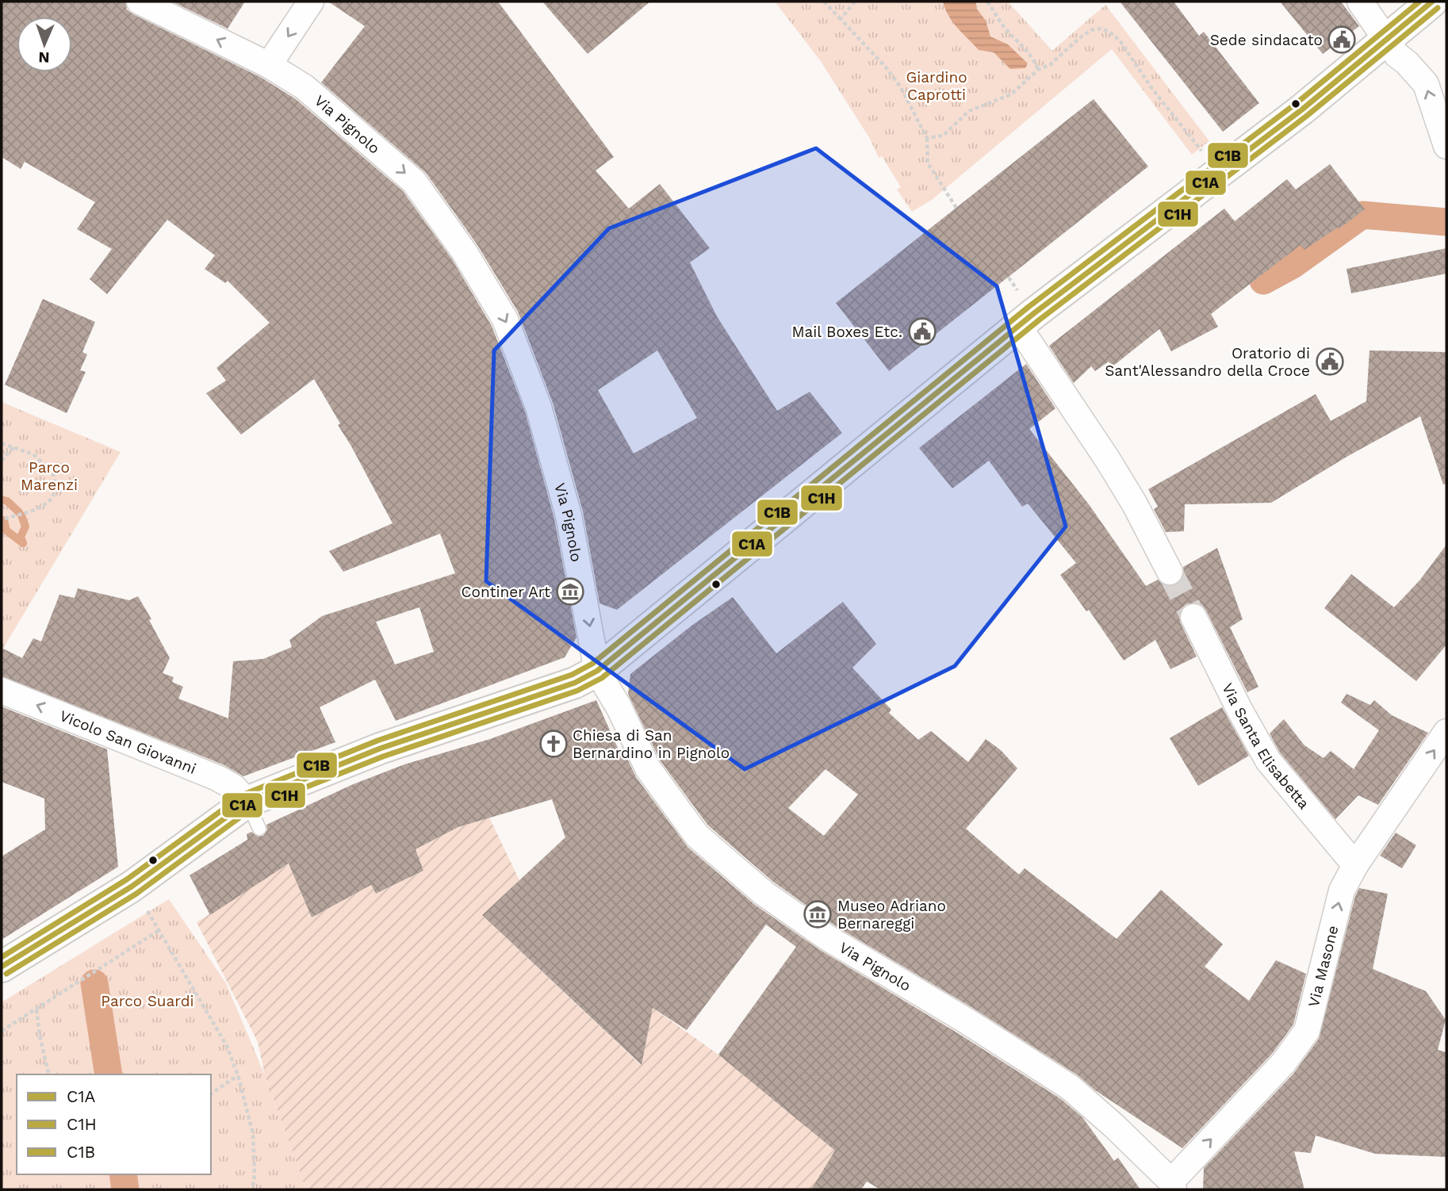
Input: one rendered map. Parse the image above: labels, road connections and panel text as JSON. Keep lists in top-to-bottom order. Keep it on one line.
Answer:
{"streets":{"street":["Via Pignolo","Vicolo San Giovanni","Via Santa Elisabetta","Via Masone"]},"crossings":[["Via Pignolo","Via Masone"],["Via Santa Elisabetta","Via Masone"]],"one_way":["Vicolo San Giovanni","Via Masone"],"parks":["Giardino Caprotti","Parco Marenzi","Parco Suardi"],"places":{"public building":["Sede sindacato","Mail Boxes Etc.","Oratorio di Sant'Alessandro della Croce"],"museum":["Continer Art","Museo Adriano Bernareggi"],"church":["Chiesa di San Bernardino in Pignolo"]},"lines":["transit line C1A","transit line C1B","transit line C1H"],"legend":["C1A","C1H","C1B"],"north":"bottom"}
